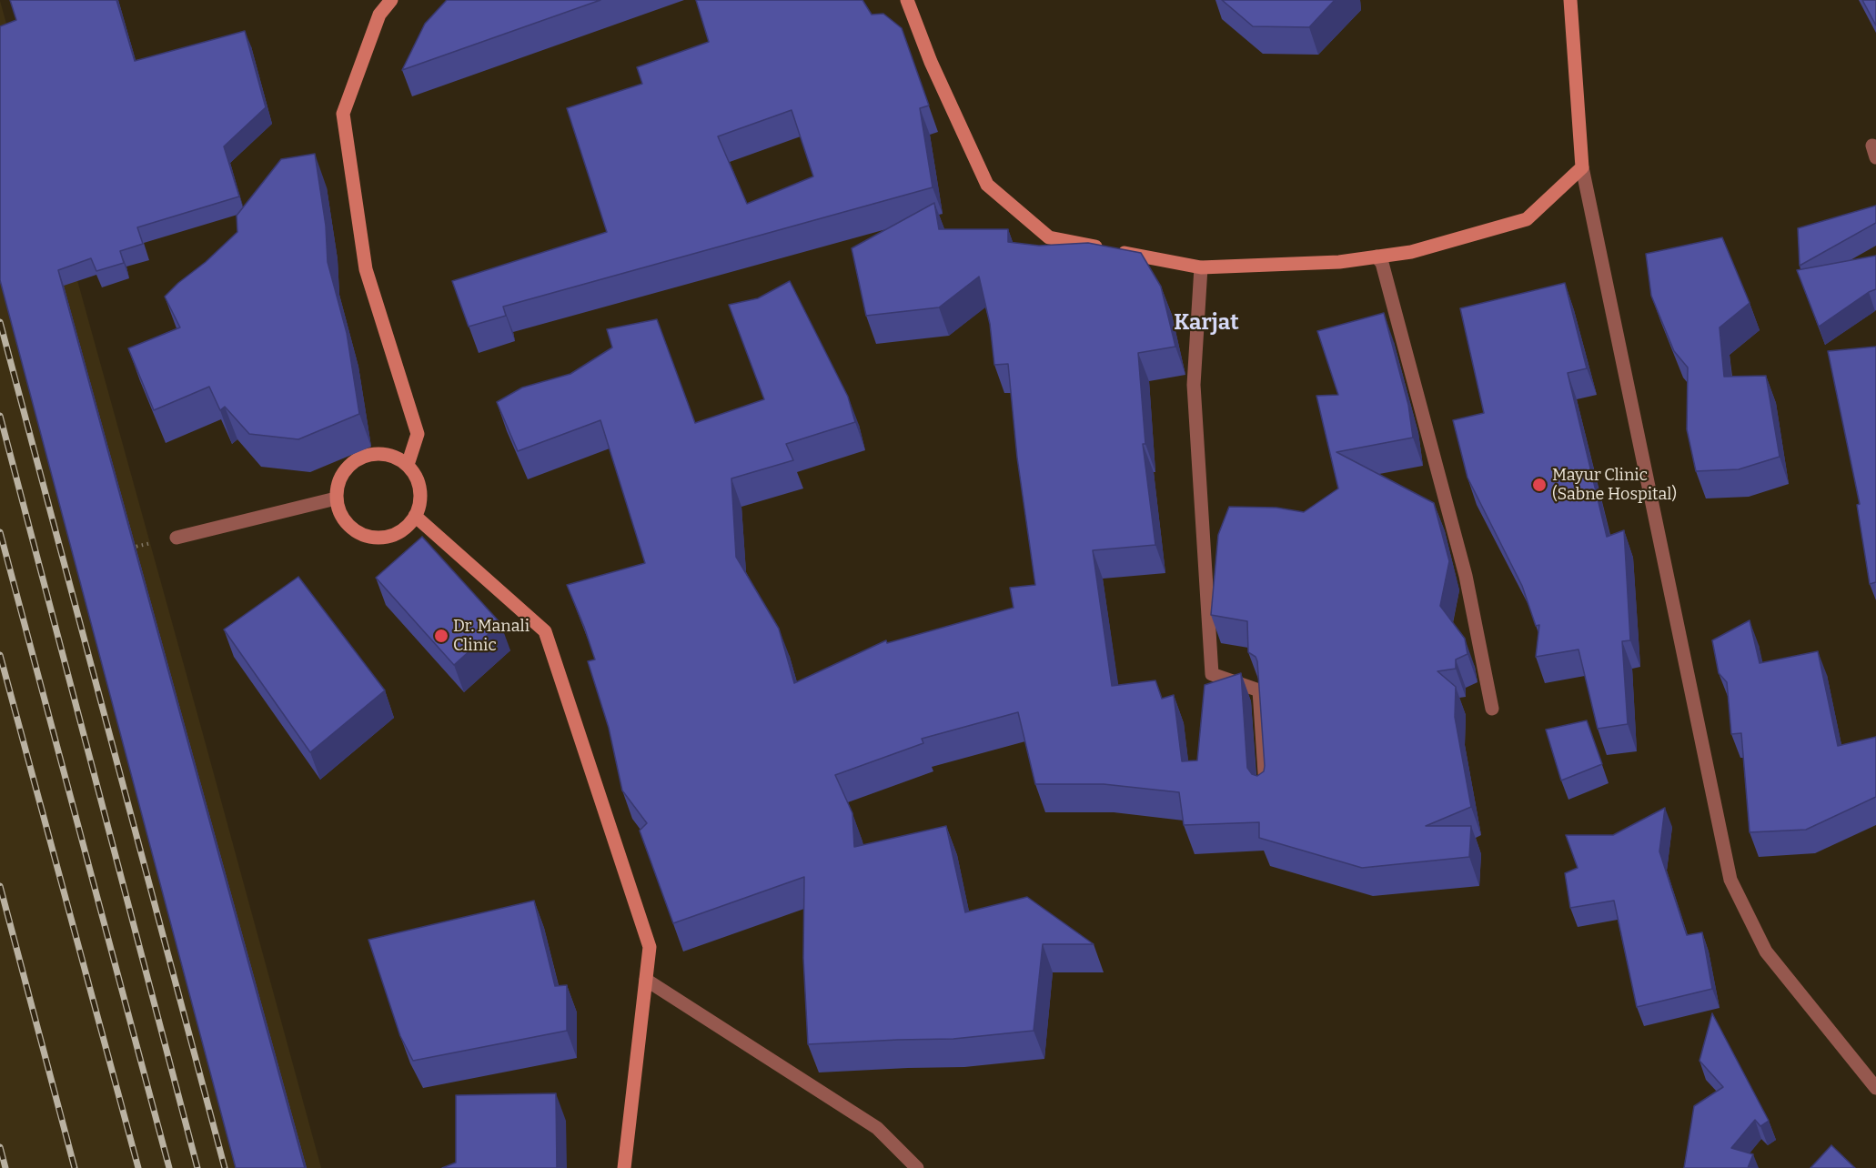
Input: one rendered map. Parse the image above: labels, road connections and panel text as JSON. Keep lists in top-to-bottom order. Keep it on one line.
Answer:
{"districts":["Karjat"],"places":["Mayur Clinic (Sabne Hospital)","Dr. Manali Clinic"]}
